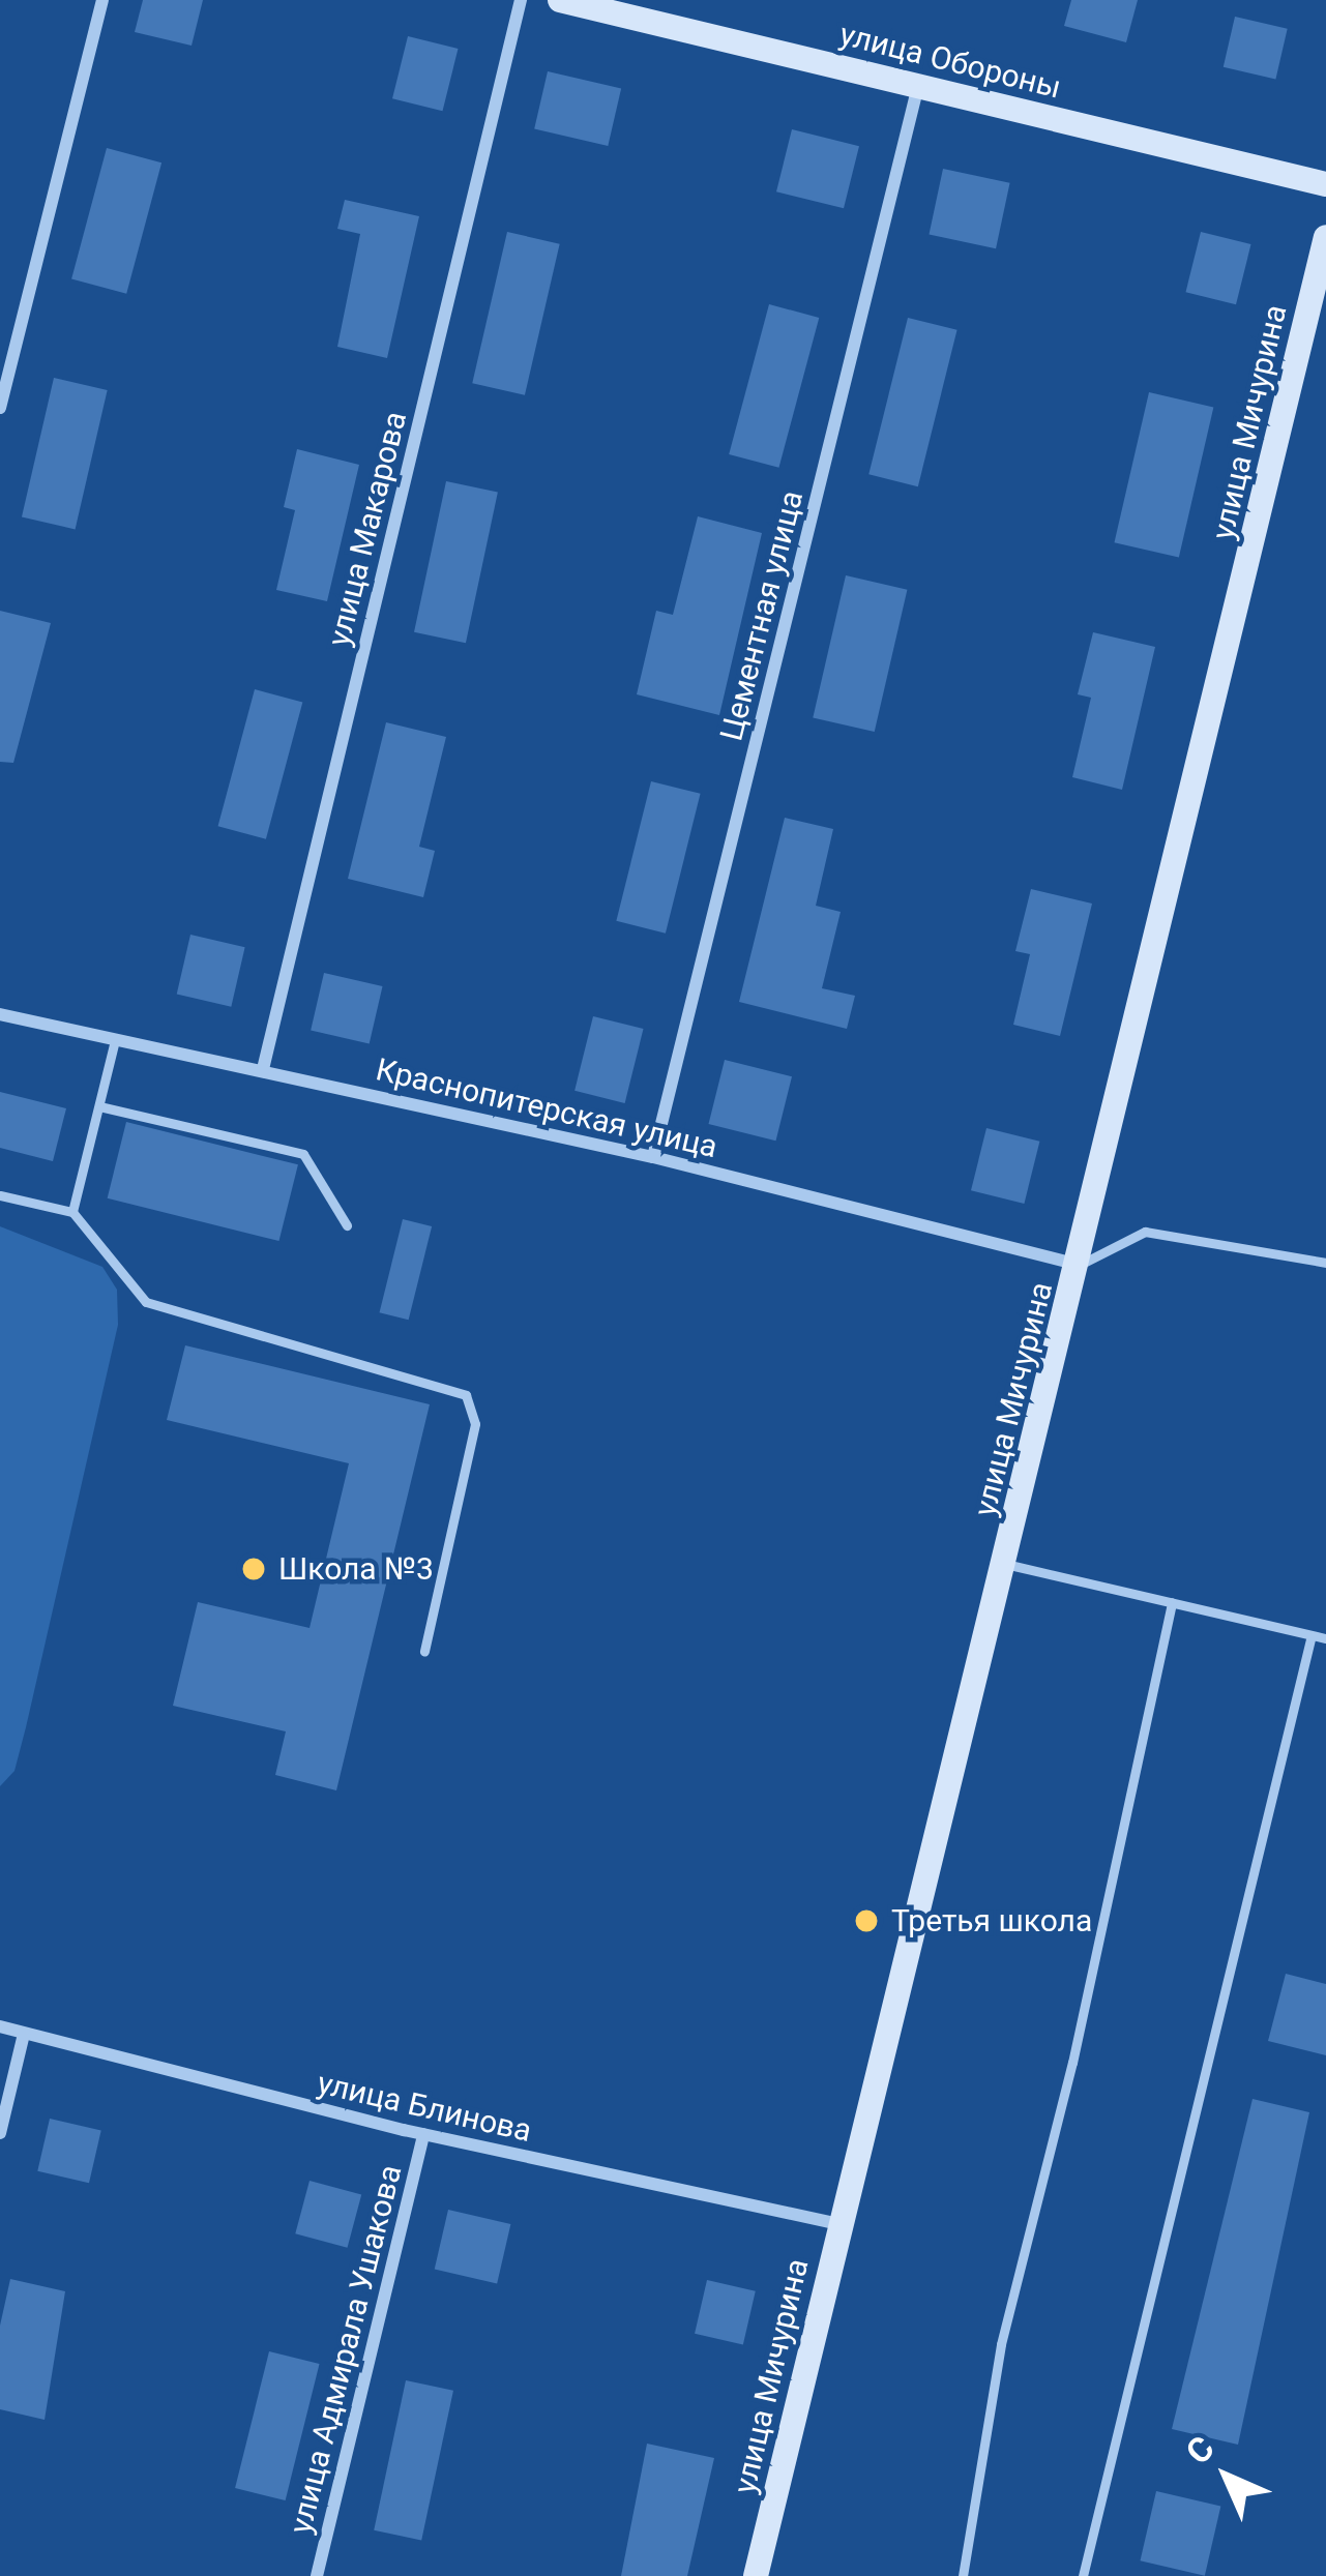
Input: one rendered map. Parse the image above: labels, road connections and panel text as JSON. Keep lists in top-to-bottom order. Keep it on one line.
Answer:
{"streets":{"street":["улица Обороны","улица Мичурина","улица Макарова","Цементная улица","Краснопитерская улица","улица Блинова","улица Адмирала Ушакова"]},"crossings":[["улица Обороны","Цементная улица"],["улица Мичурина","Краснопитерская улица"],["улица Мичурина","улица Блинова"],["улица Макарова","Краснопитерская улица"],["Цементная улица","Краснопитерская улица"],["улица Блинова","улица Адмирала Ушакова"]],"places":["Школа №3","Третья школа"],"north":"top left"}
